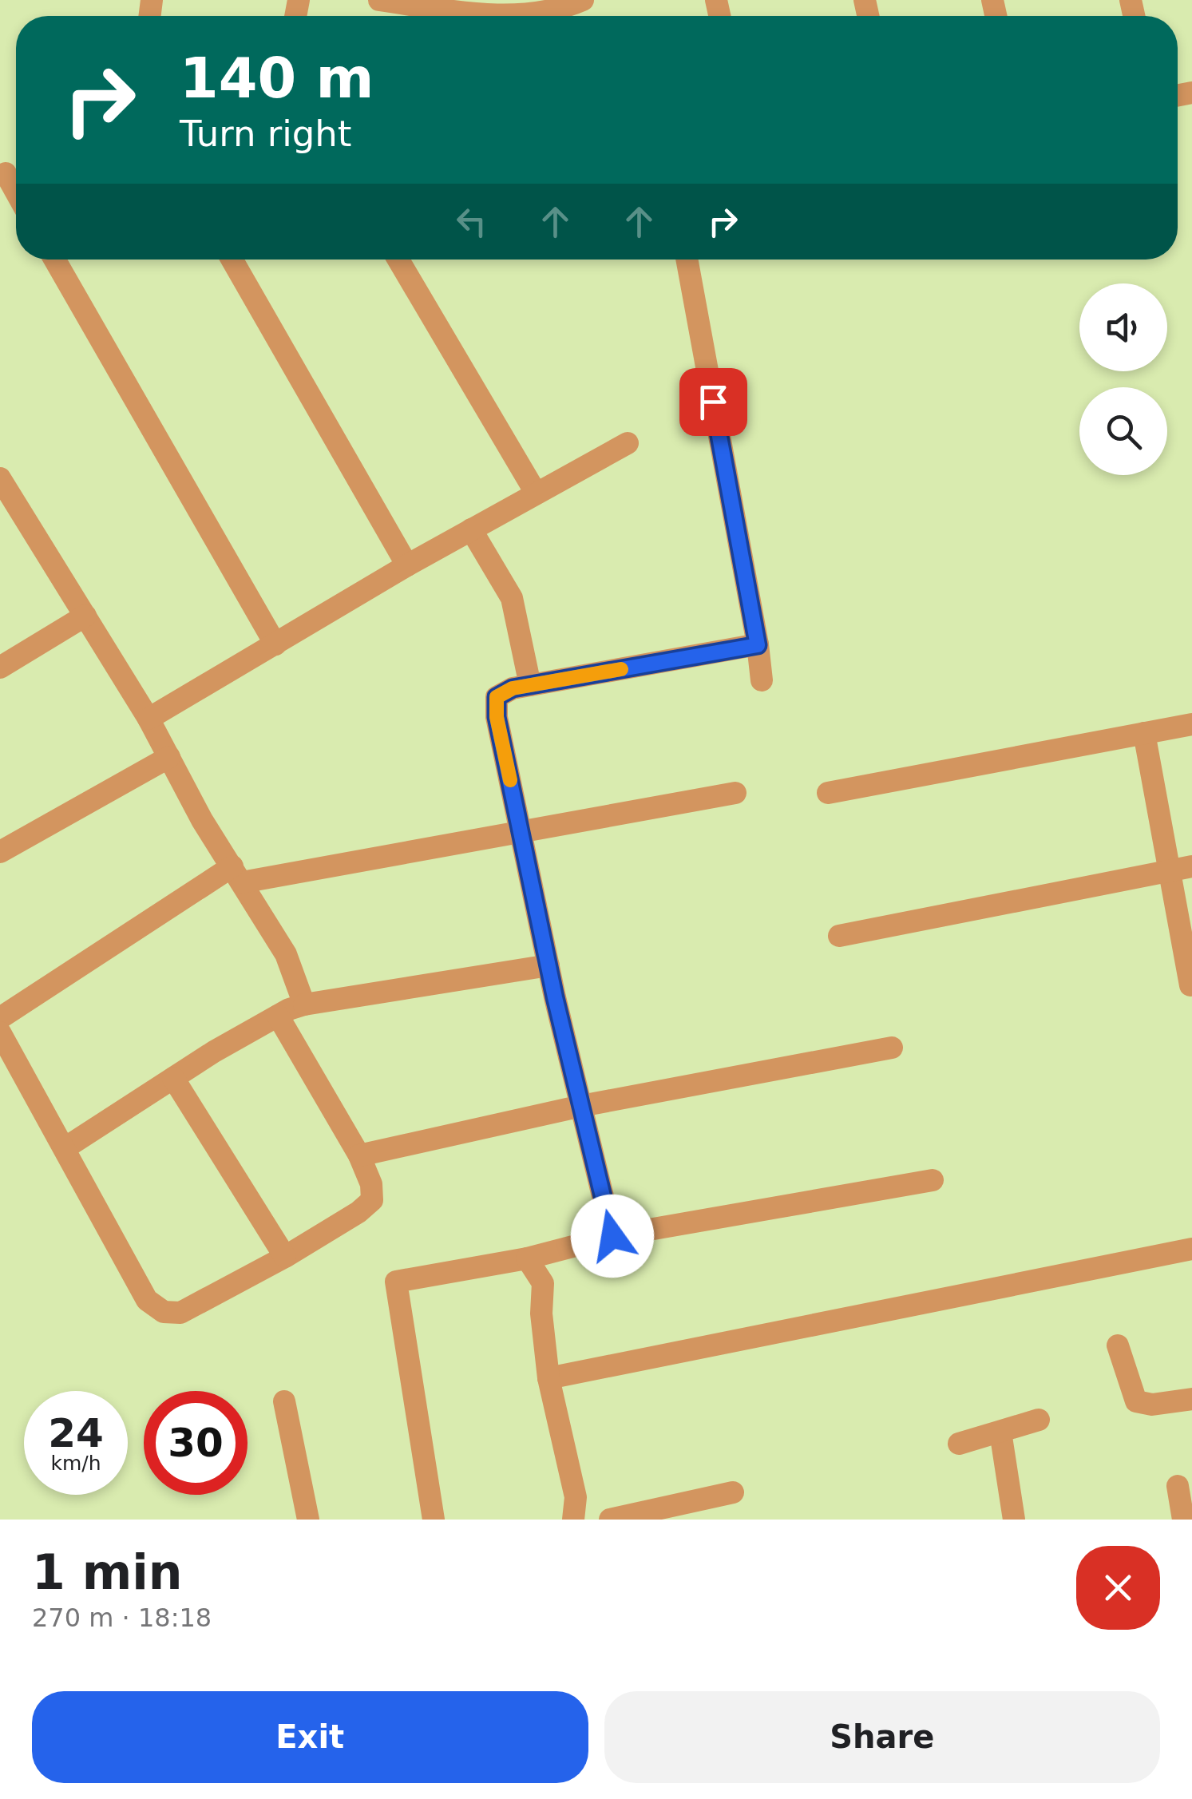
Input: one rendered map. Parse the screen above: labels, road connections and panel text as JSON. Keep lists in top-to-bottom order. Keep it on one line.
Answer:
{"page":{"turn":["140 m","Turn right"],"speed":"24 km/h","limit":"30","heading":["1 min","270 m · 18:18"],"buttons":["Exit","Share"]}}
